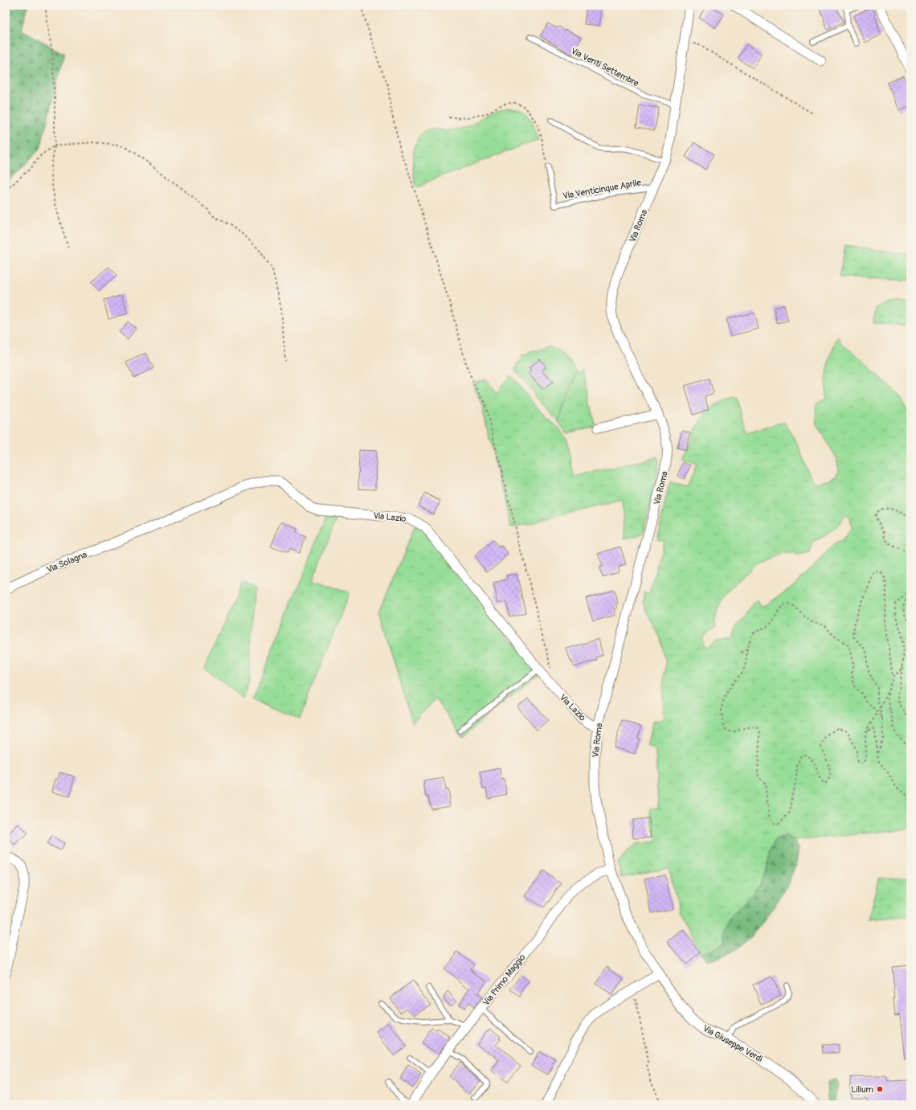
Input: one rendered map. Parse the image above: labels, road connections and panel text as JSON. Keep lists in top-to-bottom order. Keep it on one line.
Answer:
{"streets":{"street":["Via Roma","Via Lazio","Via Solagna","Via Primo Maggio","Via Giuseppe Verdi"],"lane":["Via Venti Settembre","Via Venticinque Aprile"]},"crossings":[["Via Venti Settembre","Via Roma"],["Via Venticinque Aprile","Via Roma"],["Via Roma","Via Lazio"],["Via Roma","Via Primo Maggio"],["Via Roma","Via Giuseppe Verdi"],["Via Lazio","Via Solagna"]],"places":["Lilium"]}
